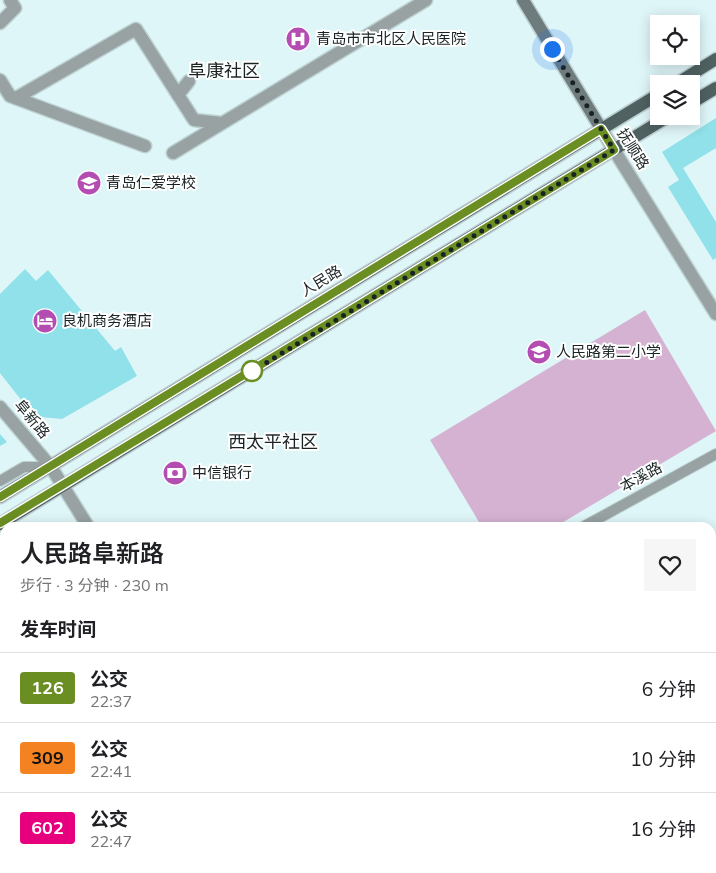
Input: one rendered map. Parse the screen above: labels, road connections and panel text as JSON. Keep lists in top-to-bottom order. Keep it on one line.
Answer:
{"streets":{"main road":["抚顺路","人民路"],"street":["阜新路"],"lane":["本溪路"]},"crossings":[["抚顺路","人民路"],["人民路","阜新路"]],"districts":["阜康社区","西太平社区"],"places":{"hospital":["青岛市市北区人民医院"],"school or university":["青岛仁爱学校","人民路第二小学"],"hotel":["良机商务酒店"],"bank":["中信银行"]},"lines":["bus line 126"],"page":{"heading":[["人民路阜新路","步行 · 3 分钟 · 230 m"],"发车时间"],"list":[{"mark":"126","name":"公交","note":"22:37","value":"6 分钟"},{"mark":"309","name":"公交","note":"22:41","value":"10 分钟"},{"mark":"602","name":"公交","note":"22:47","value":"16 分钟"}]}}
